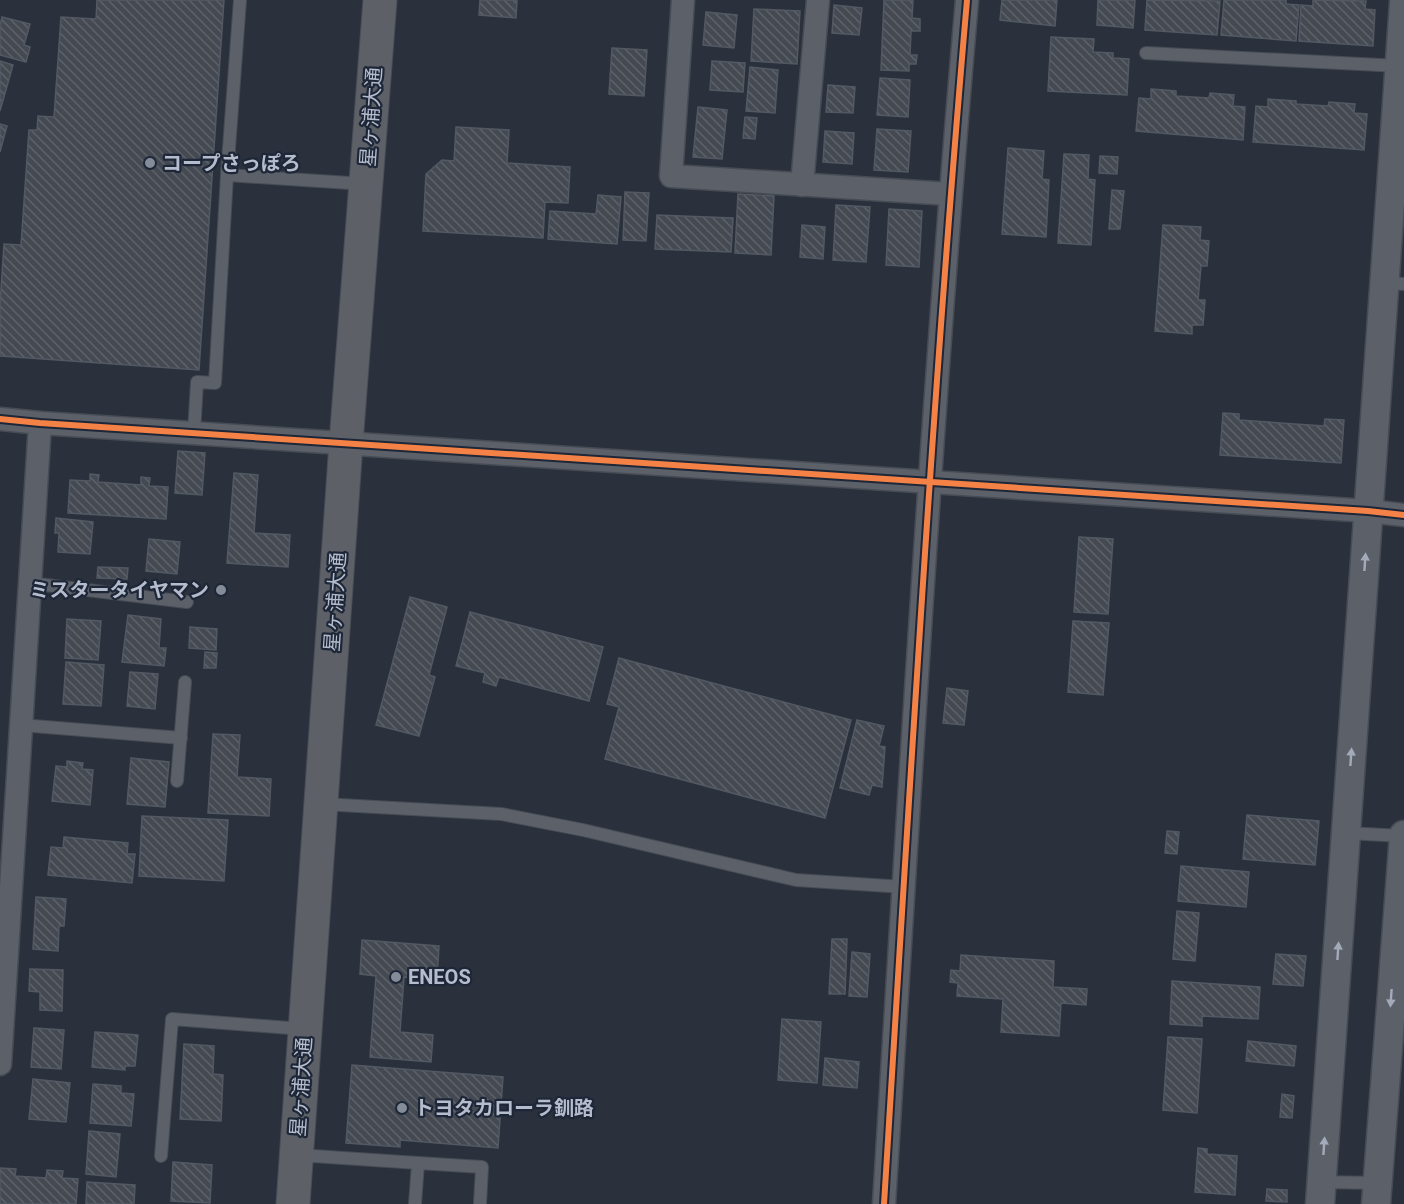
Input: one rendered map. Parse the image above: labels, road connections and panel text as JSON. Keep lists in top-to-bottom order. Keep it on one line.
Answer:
{"streets":{"highway":["星ヶ浦大通"]},"places":["コープさっぽろ","ミスタータイヤマン","ENEOS","トヨタカローラ釧路"]}
